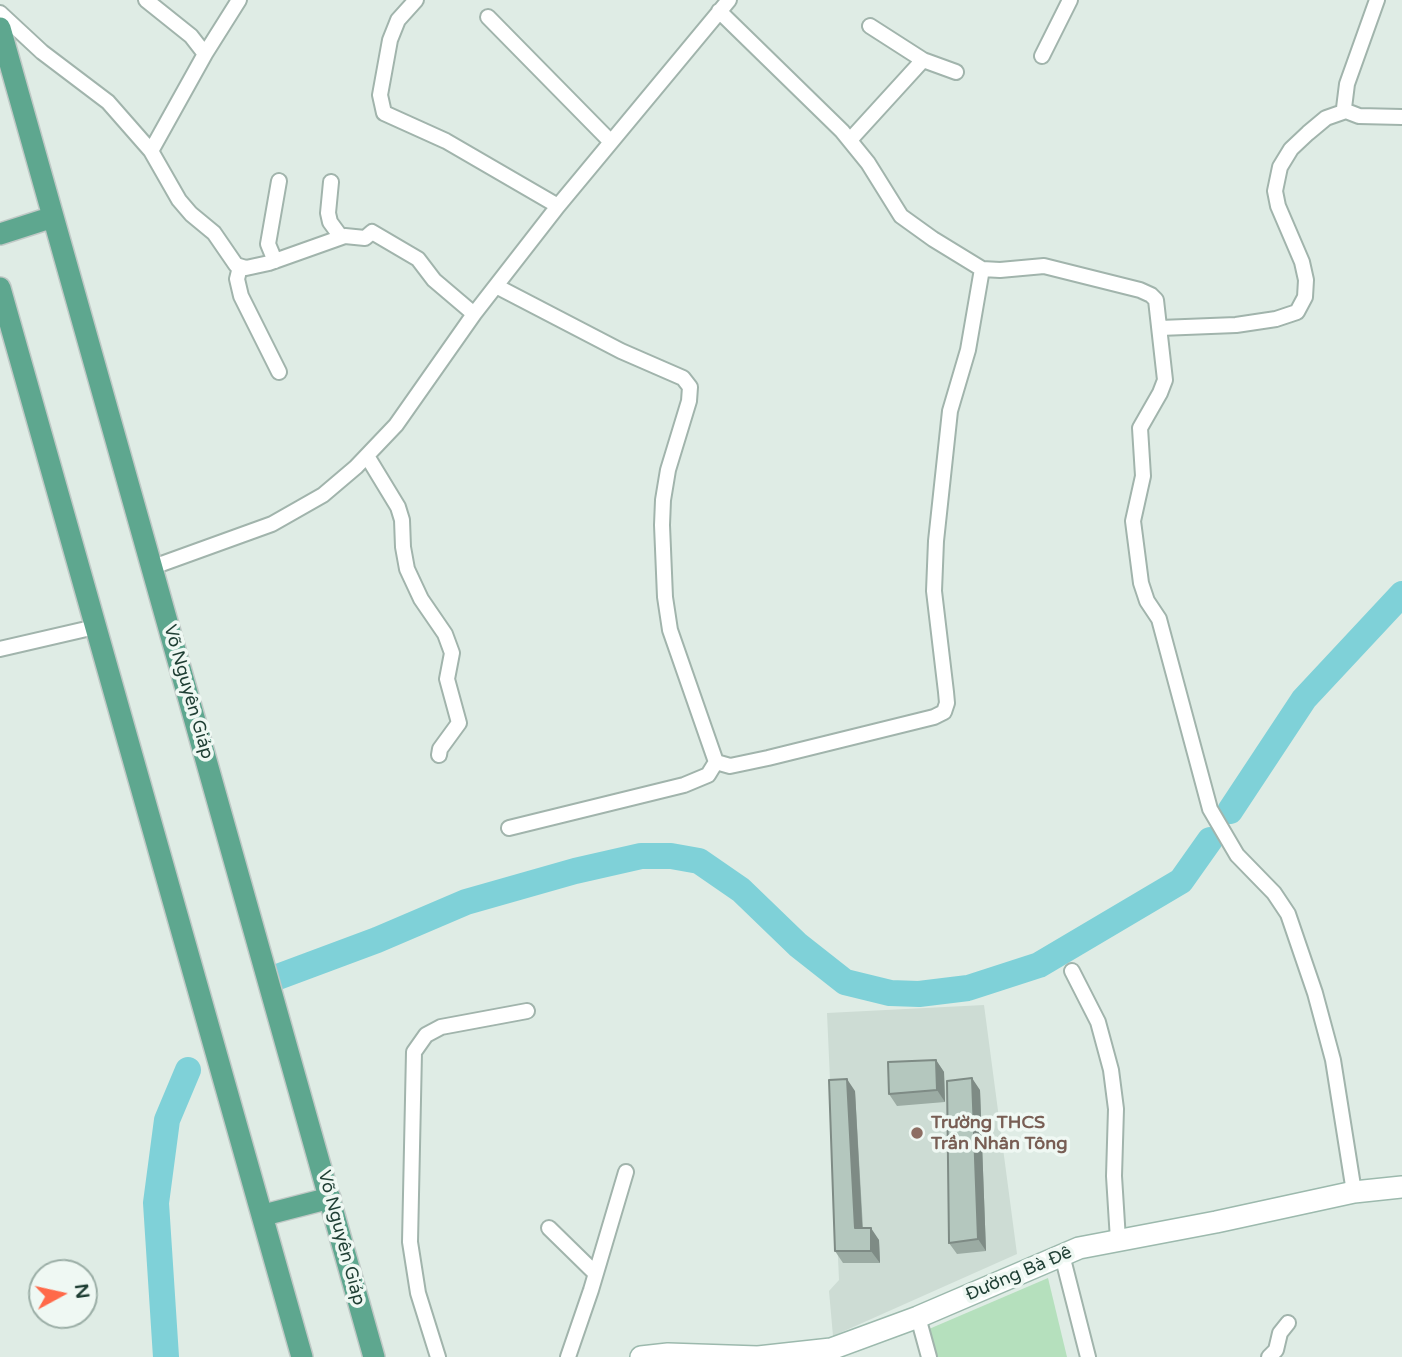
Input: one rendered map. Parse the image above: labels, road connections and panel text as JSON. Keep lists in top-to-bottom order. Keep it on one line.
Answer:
{"streets":{"main road":["Võ Nguyên Giáp"],"street":["Đường Bà Đê"]},"places":["Trường THCS Trần Nhân Tông"],"north":"right"}
